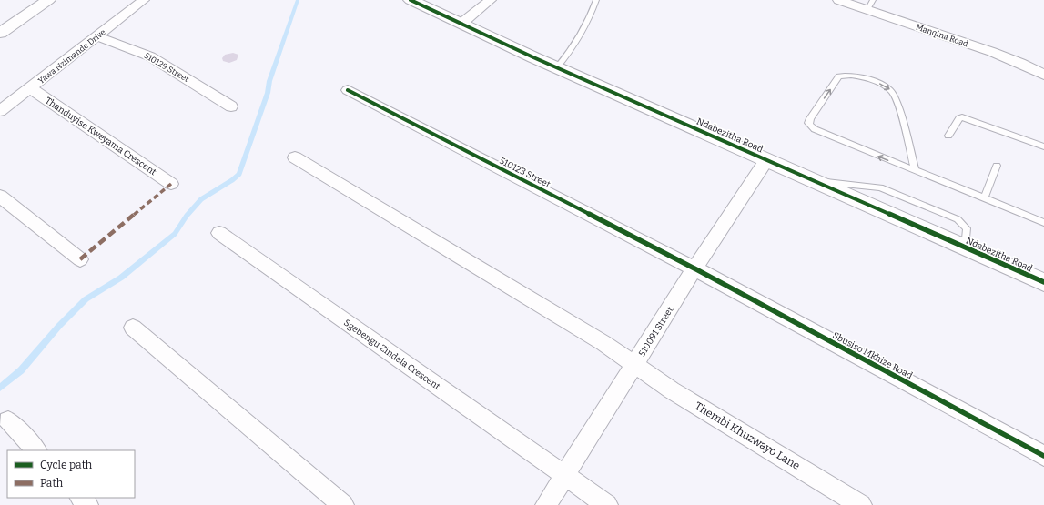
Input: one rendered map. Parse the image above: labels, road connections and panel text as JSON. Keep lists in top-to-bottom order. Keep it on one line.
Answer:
{"streets":{"street":["Manqina Road","Yawa Nzimande Drive","510129 Street","Ndabezitha Road","Thanduyise Kweyama Crescent","510123 Street","510091 Street","Sgebengu Zindela Crescent","Sbusiso Mkhize Road","Thembi Khuzwayo Lane"]},"crossings":[["Yawa Nzimande Drive","510129 Street"],["Yawa Nzimande Drive","Thanduyise Kweyama Crescent"],["Ndabezitha Road","510091 Street"],["510123 Street","510091 Street"],["510123 Street","Sbusiso Mkhize Road"],["510091 Street","Sgebengu Zindela Crescent"],["510091 Street","Sbusiso Mkhize Road"],["510091 Street","Thembi Khuzwayo Lane"]],"legend":["Cycle path","Path"]}
